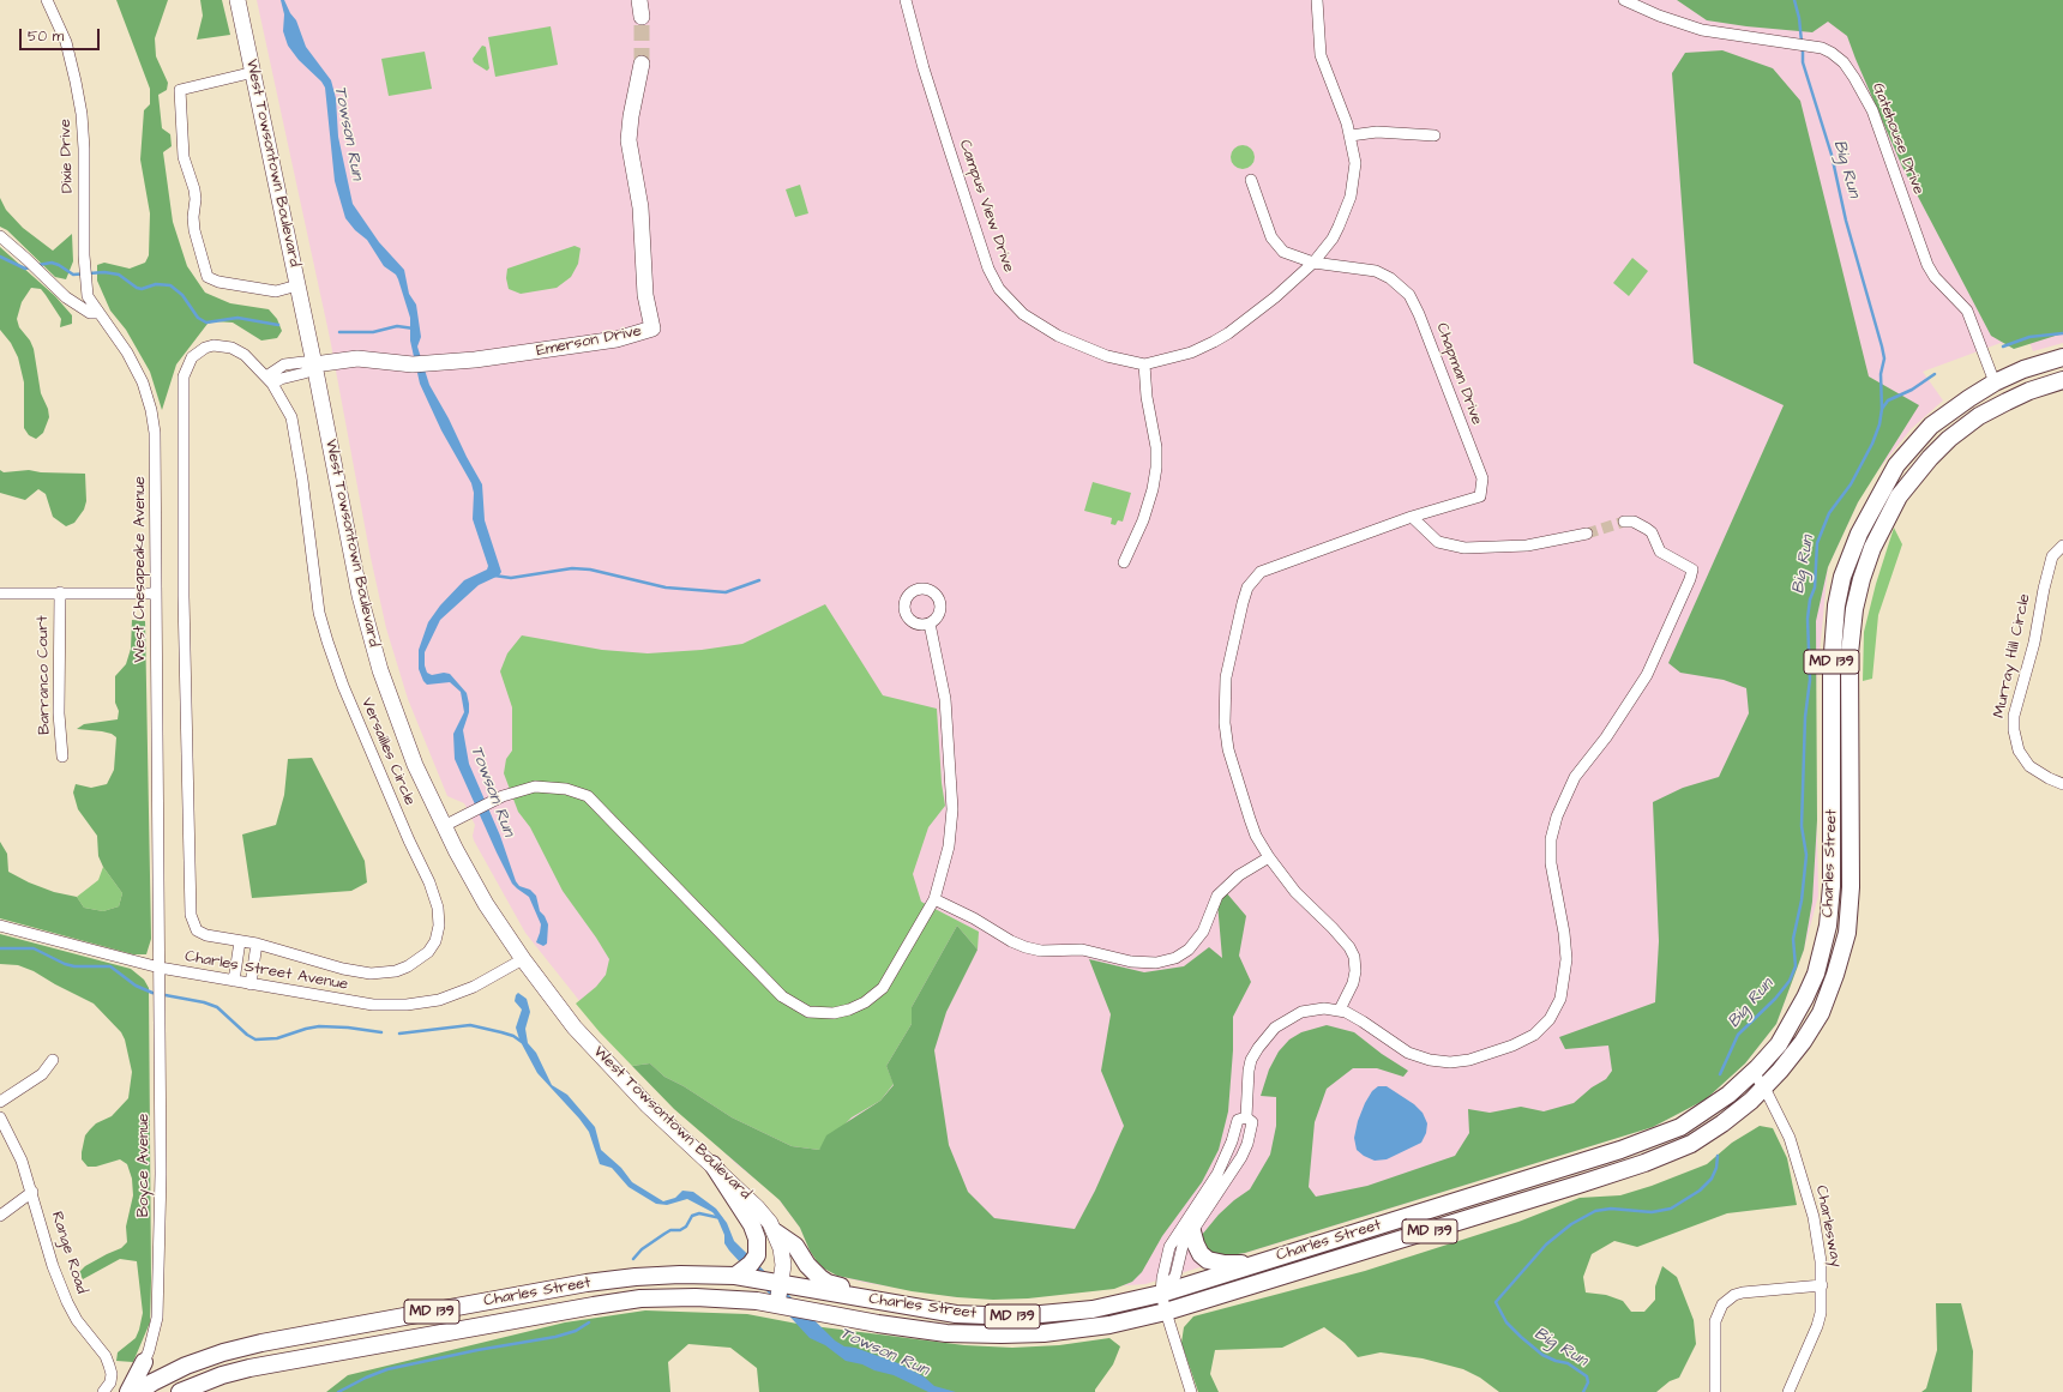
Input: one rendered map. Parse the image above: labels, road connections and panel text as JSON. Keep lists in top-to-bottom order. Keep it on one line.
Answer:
{"streets":{"main road":["West Towsontown Boulevard","Emerson Drive","MD 139","Charles Street"],"street":["Gatehouse Drive","Dixie Drive","Campus View Drive","Chapman Drive","West Chesapeake Avenue","Murray Hill Circle","Barranco Court","Versailles Circle","Charles Street Avenue","Boyce Avenue","Charlesway","Range Road"]},"crossings":[["Gatehouse Drive","Charles Street"],["Dixie Drive","West Chesapeake Avenue"],["West Towsontown Boulevard","Emerson Drive"],["West Towsontown Boulevard","Charles Street"],["West Towsontown Boulevard","Charles Street Avenue"],["West Chesapeake Avenue","Charles Street Avenue"],["West Chesapeake Avenue","Boyce Avenue"],["Charles Street","Charlesway"],["Charles Street Avenue","Boyce Avenue"]],"water":["Towson Run","Big Run"],"scale_bar":"50 m"}
